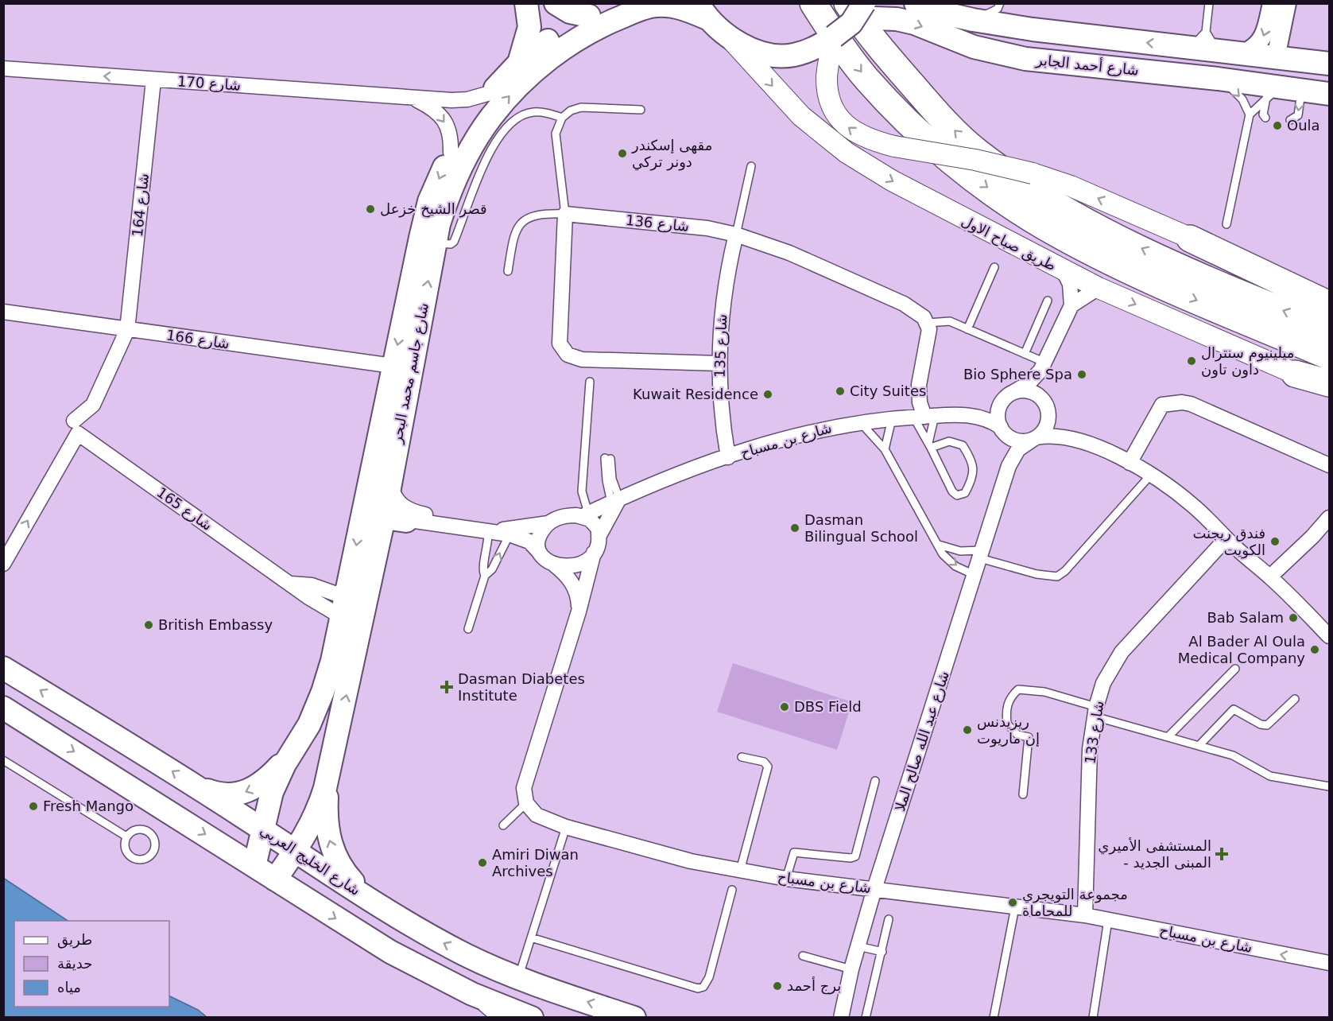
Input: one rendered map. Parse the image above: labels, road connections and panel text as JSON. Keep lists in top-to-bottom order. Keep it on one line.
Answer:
{"streets":{"main road":["شارع أحمد الجابر","طريق صباح الاول","شارع جاسم محمد البحر","شارع الخليج العربي"],"street":["شارع 170","شارع 164","شارع 136","شارع 166","شارع 135","شارع بن مسباح","شارع 165","شارع 133","شارع عبد الله صالح الملا"]},"crossings":[["شارع أحمد الجابر","شارع جاسم محمد البحر"],["شارع 170","شارع 164"],["شارع 170","شارع جاسم محمد البحر"],["شارع 164","شارع 166"],["شارع 164","شارع 165"],["شارع 136","شارع 135"],["طريق صباح الاول","شارع جاسم محمد البحر"],["شارع 166","شارع جاسم محمد البحر"],["شارع 135","شارع بن مسباح"],["شارع جاسم محمد البحر","شارع 165"],["شارع جاسم محمد البحر","شارع الخليج العربي"],["شارع بن مسباح","شارع 133"],["شارع بن مسباح","شارع عبد الله صالح الملا"]],"one_way":["طريق صباح الاول"],"places":{"other":["Oula","مقهى إسكندر دونر تركي","قصر الشيخ خزعل","ميلينيوم سنترال داون تاون","Bio Sphere Spa","City Suites","Kuwait Residence","Dasman Bilingual School","فندق ريجنت الكويت","Bab Salam","British Embassy","Al Bader Al Oula Medical Company","DBS Field","ريزيدنس إن ماريوت","Fresh Mango","Amiri Diwan Archives","مجموعة التويجري للمحاماة","برج أحمد"],"health":["Dasman Diabetes Institute","المستشفى الأميري - المبنى الجديد"]},"legend":["طريق","حديقة","مياه"]}
